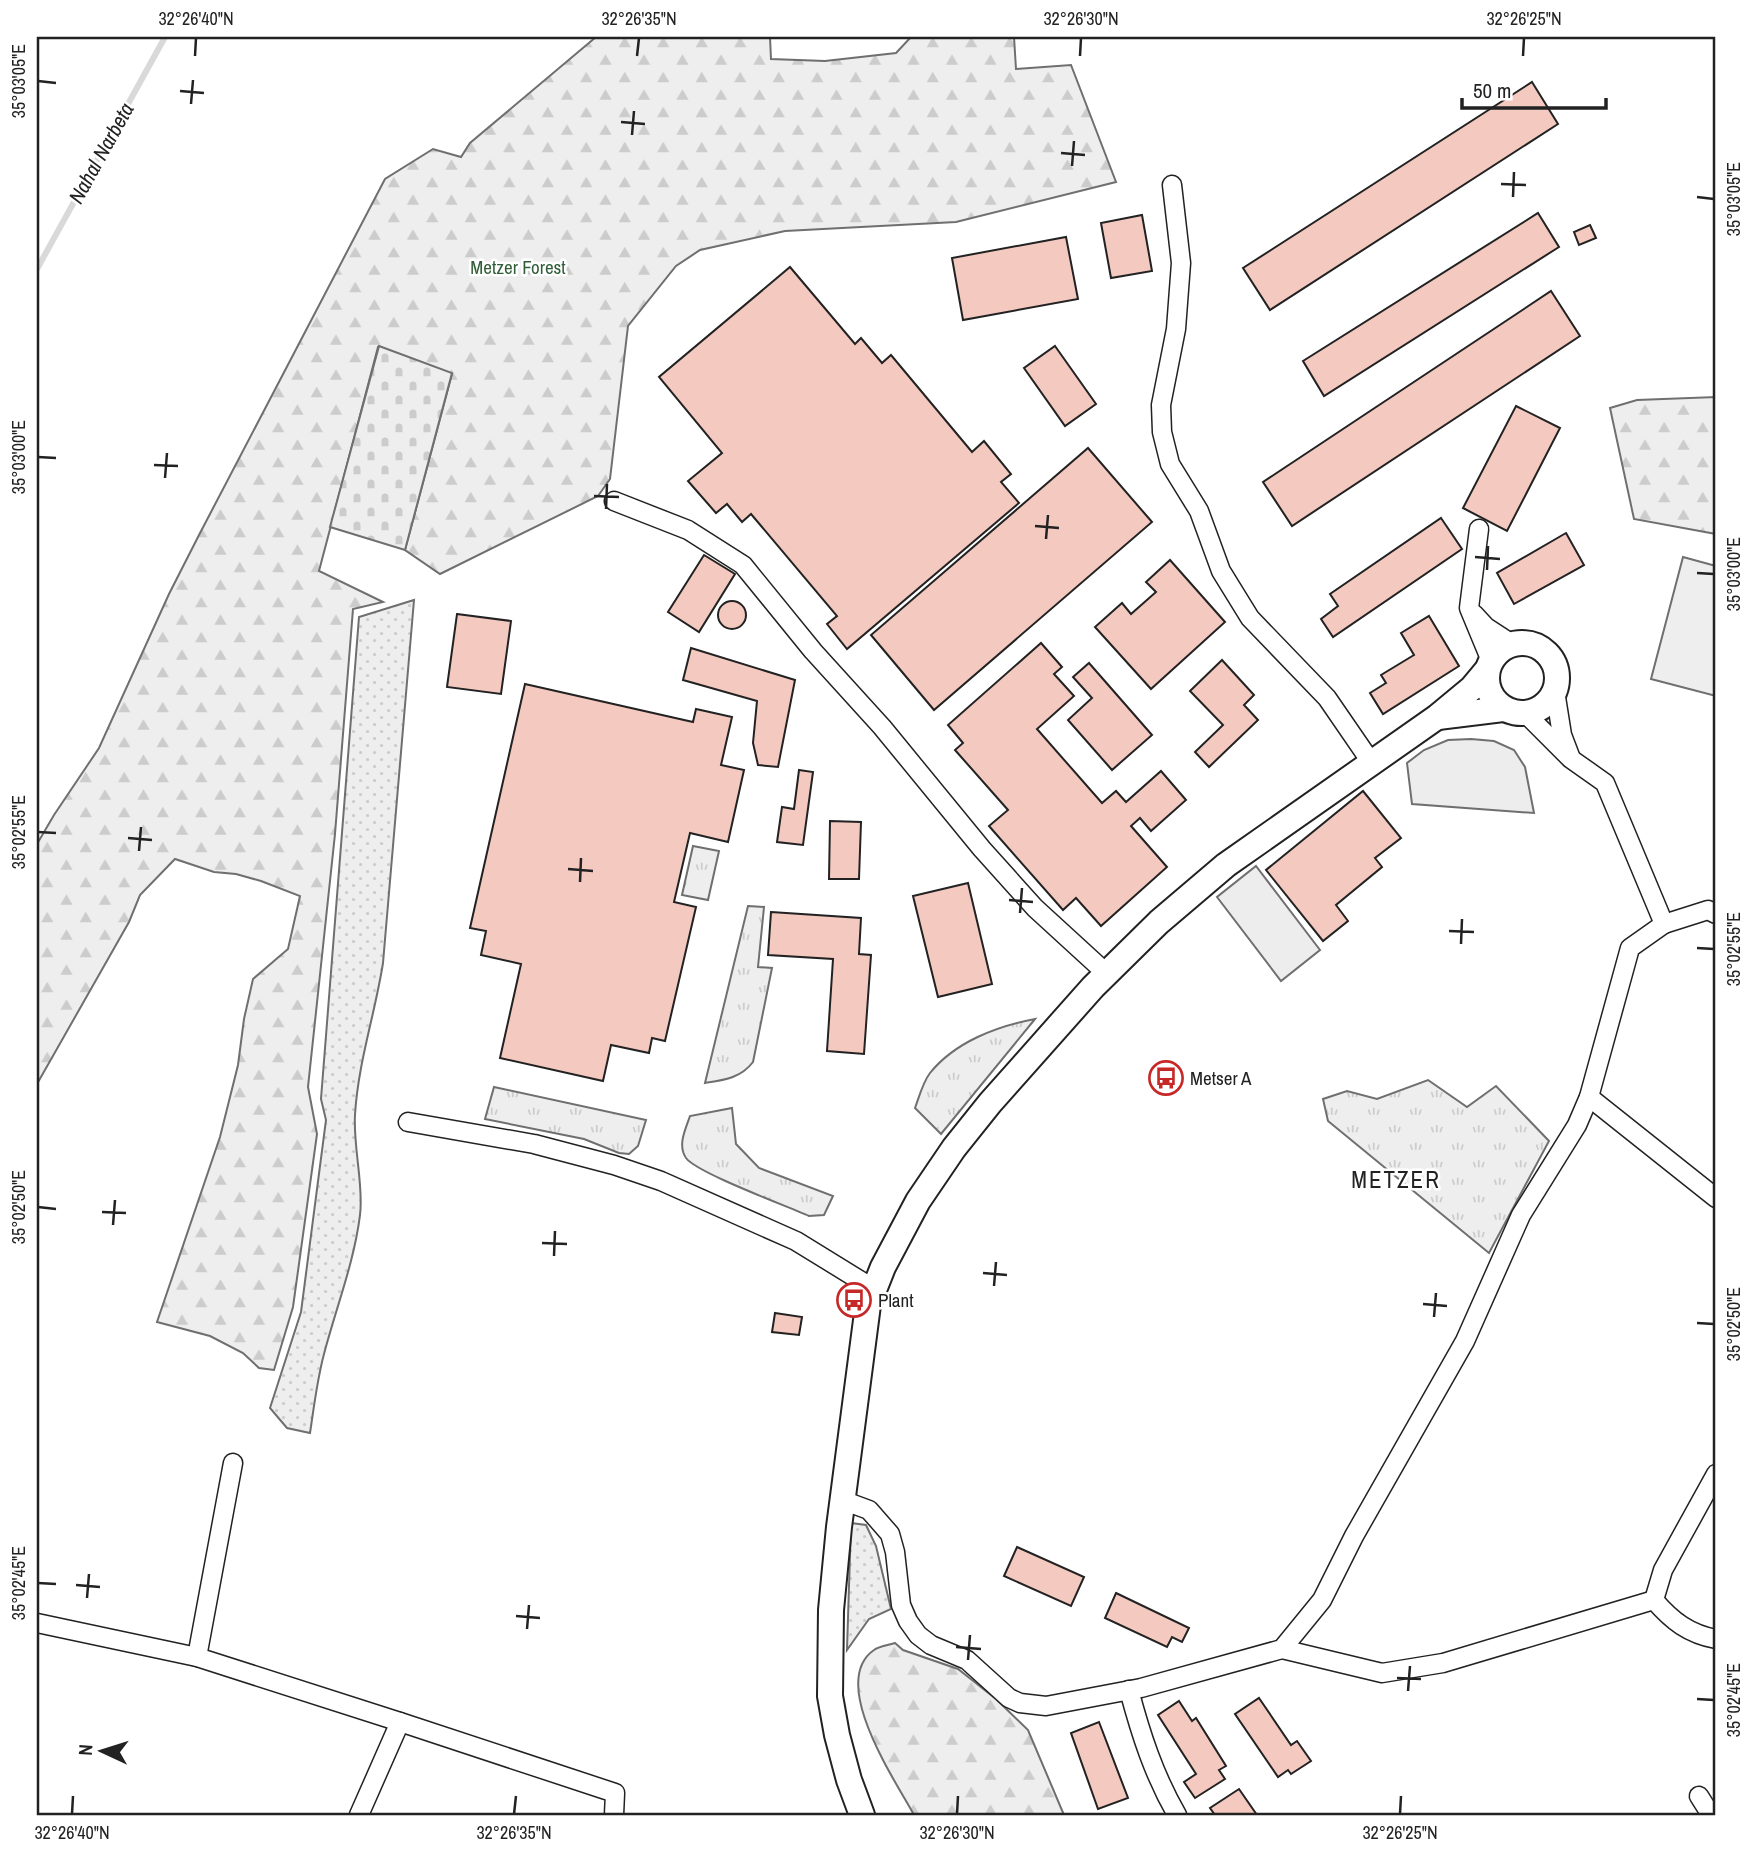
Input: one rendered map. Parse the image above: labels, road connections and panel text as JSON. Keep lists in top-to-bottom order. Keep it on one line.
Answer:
{"districts":["METZER"],"water":["Nahal Narbeta"],"parks":["Metzer Forest"],"places":{"bus stop":["Metser A","Plant"]},"scale_bar":"50 m","north":"left","coordinates":["32°26'40\"N","32°26'35\"N","32°26'30\"N","32°26'25\"N","35°03'05\"E","35°03'00\"E","35°02'55\"E","35°02'50\"E","35°02'45\"E"]}
